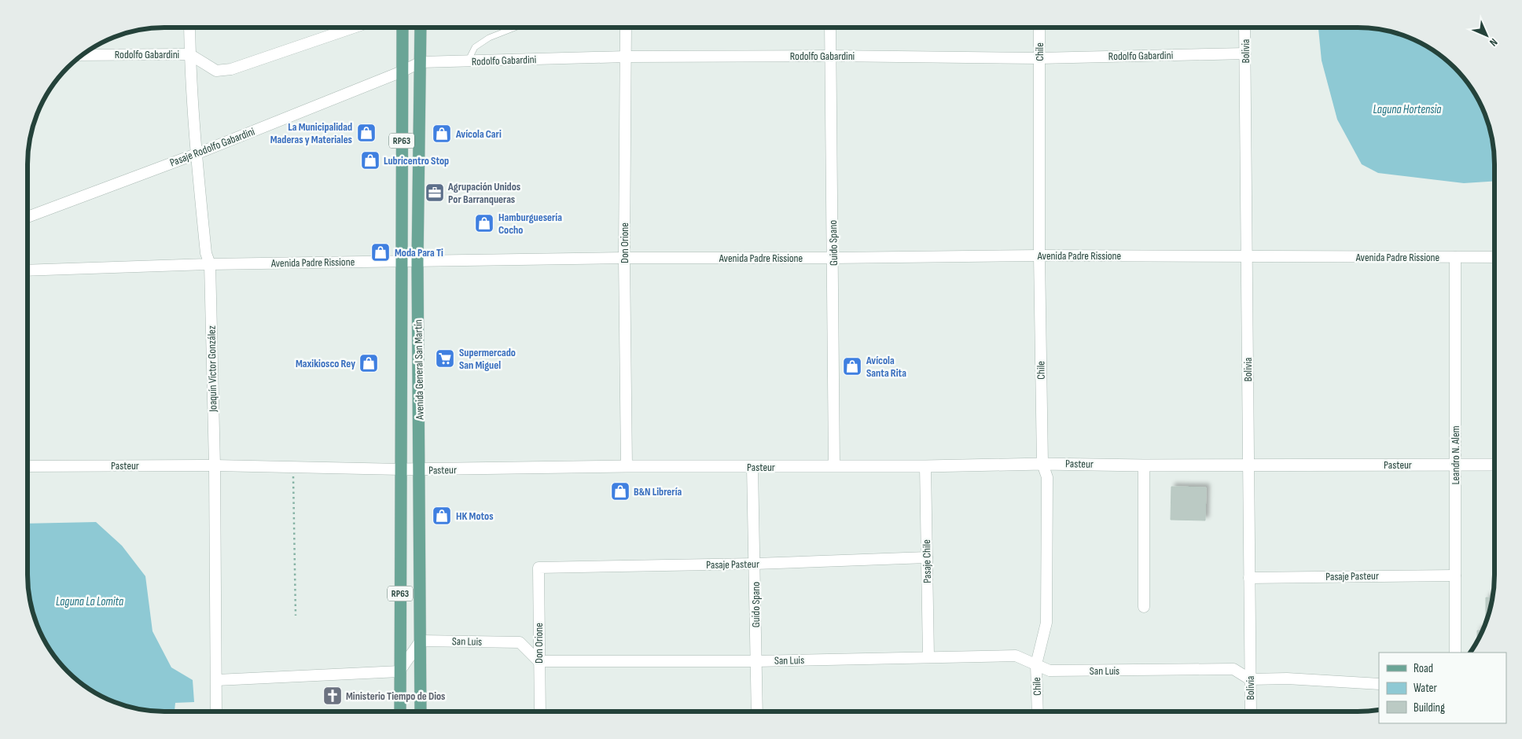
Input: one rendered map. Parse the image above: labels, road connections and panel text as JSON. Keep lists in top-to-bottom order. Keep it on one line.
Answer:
{"streets":{"main road":["RP63","Avenida General San Martín"],"street":["Bolivia","Chile","Rodolfo Gabardini","Pasaje Rodolfo Gabardini","Don Orione","Guido Spano","Avenida Padre Rissione","Joaquín Víctor González","Leandro N. Alem","Pasteur","Pasaje Chile","Pasaje Pasteur","San Luis"]},"crossings":[["Bolivia","Rodolfo Gabardini"],["Bolivia","Avenida Padre Rissione"],["Bolivia","Pasteur"],["Bolivia","Pasaje Pasteur"],["Bolivia","San Luis"],["Chile","Rodolfo Gabardini"],["Chile","Avenida Padre Rissione"],["Chile","Pasteur"],["Chile","San Luis"],["Rodolfo Gabardini","Pasaje Rodolfo Gabardini"],["Rodolfo Gabardini","Don Orione"],["Rodolfo Gabardini","Guido Spano"],["Rodolfo Gabardini","Joaquín Víctor González"],["Rodolfo Gabardini","Avenida General San Martín"],["Pasaje Rodolfo Gabardini","Joaquín Víctor González"],["Pasaje Rodolfo Gabardini","Avenida General San Martín"],["Don Orione","Avenida Padre Rissione"],["Don Orione","Pasteur"],["Don Orione","Pasaje Pasteur"],["Don Orione","San Luis"],["Guido Spano","Avenida Padre Rissione"],["Guido Spano","Pasteur"],["Guido Spano","Pasaje Pasteur"],["Guido Spano","San Luis"],["Avenida Padre Rissione","Joaquín Víctor González"],["Avenida Padre Rissione","Avenida General San Martín"],["Avenida Padre Rissione","Leandro N. Alem"],["Joaquín Víctor González","Pasteur"],["Avenida General San Martín","Pasteur"],["Avenida General San Martín","San Luis"],["Leandro N. Alem","Pasteur"],["Leandro N. Alem","Pasaje Pasteur"],["Pasteur","Pasaje Chile"],["Pasaje Chile","Pasaje Pasteur"],["Pasaje Chile","San Luis"]],"water":["Laguna Hortensia","Laguna La Lomita"],"places":{"shop":["La Municipalidad Maderas y Materiales","Avícola Cari","Lubricentro Stop","Hamburguesería Cocho","Moda Para Ti","Maxikiosco Rey","Avícola Santa Rita","B&N Librería","HK Motos"],"office":["Agrupación Unidos Por Barranqueras"],"supermarket":["Supermercado San Miguel"],"church":["Ministerio Tiempo de Dios"]},"legend":["Road","Water","Building"],"north":"bottom right"}
